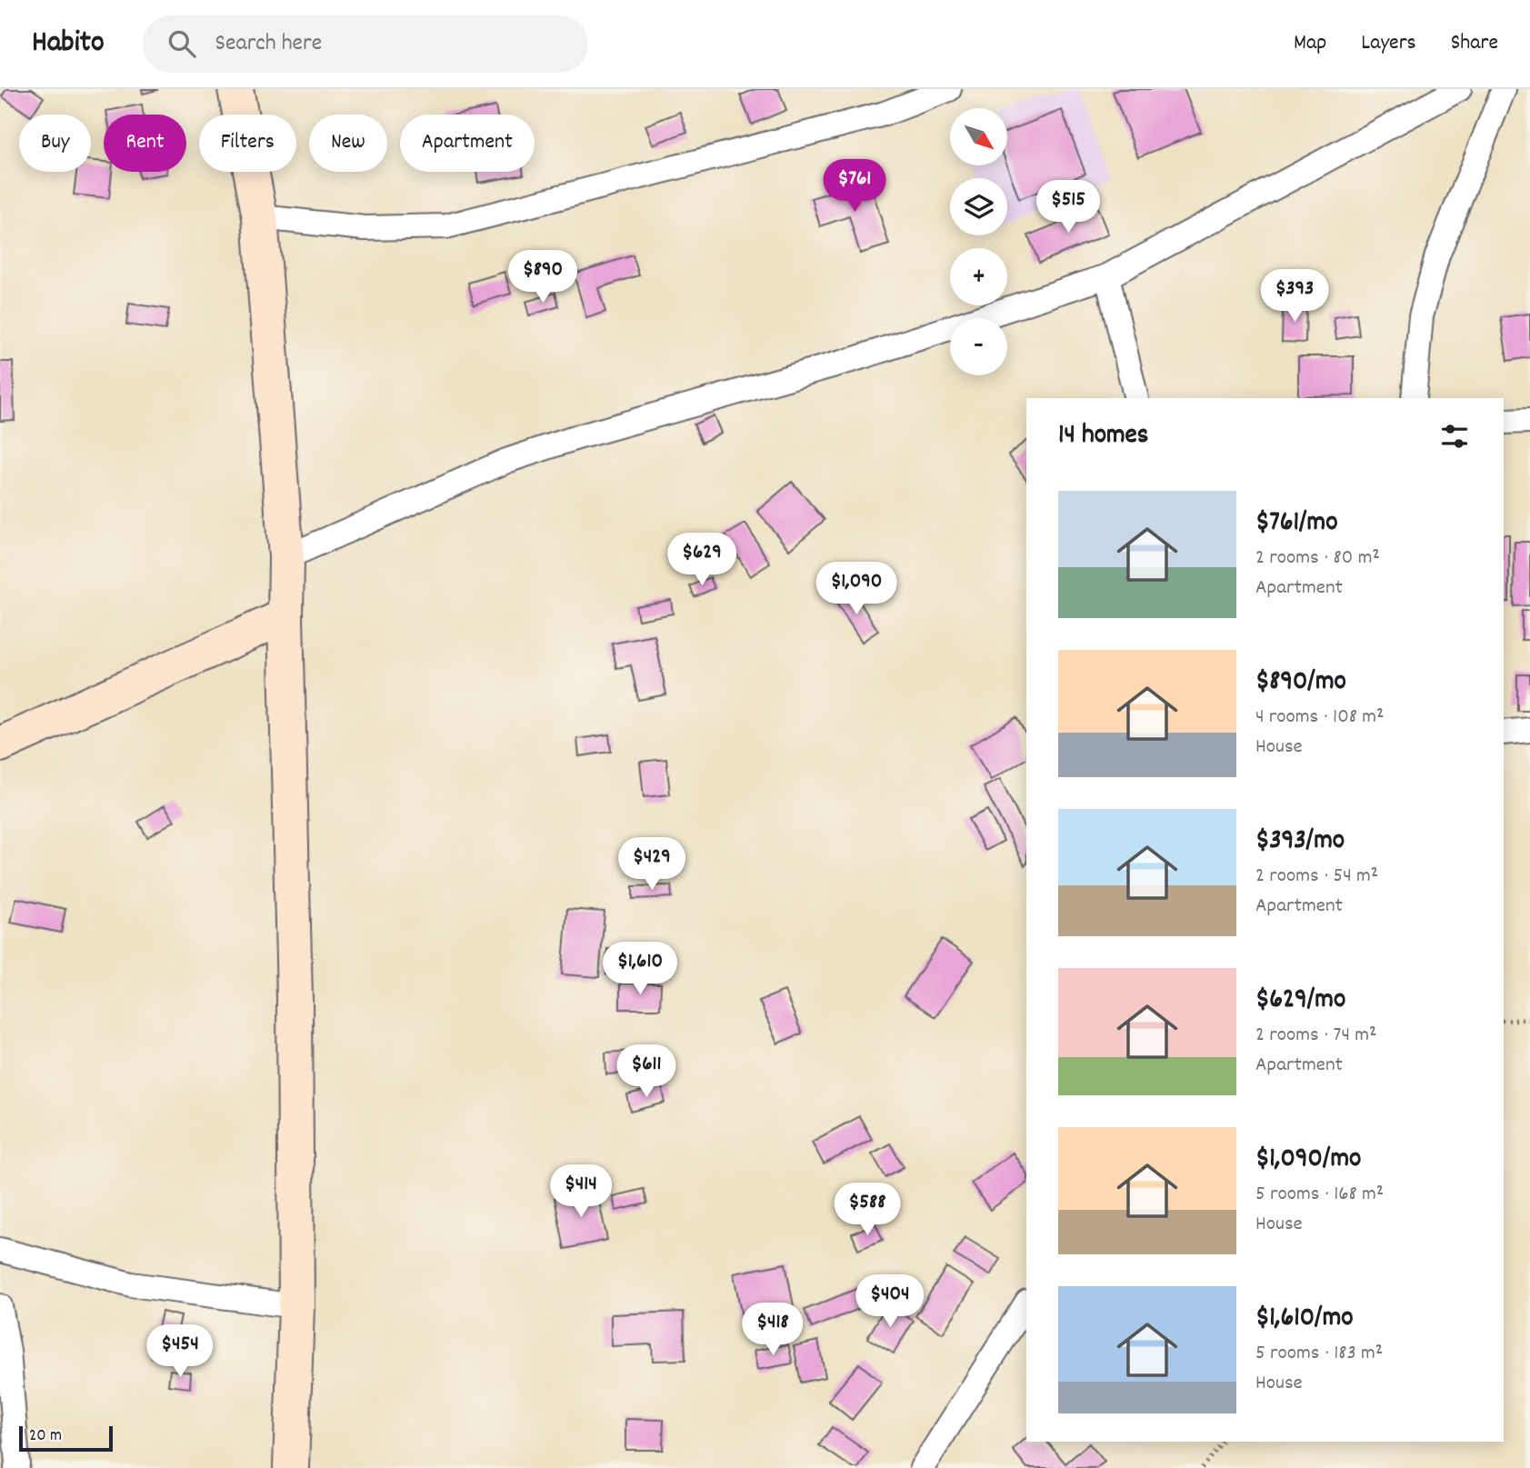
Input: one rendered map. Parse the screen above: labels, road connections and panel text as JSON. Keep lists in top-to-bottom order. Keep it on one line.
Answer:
{"scale_bar":"20 m","north":"bottom right","page":{"header":"Habito","search":"Search here","nav":["Map","Layers","Share"],"map_buttons":["+","−"],"chip":["Buy","Rent","Filters","New","Apartment"],"price":["$761","$515","$890","$393","$629","$1,090","$429","$1,610","$611","$414","$588","$404","$418","$454"],"heading":"14 homes","list":[{"name":"$761/mo","note":"2 rooms · 80 m² · Apartment"},{"name":"$890/mo","note":"4 rooms · 108 m² · House"},{"name":"$393/mo","note":"2 rooms · 54 m² · Apartment"},{"name":"$629/mo","note":"2 rooms · 74 m² · Apartment"},{"name":"$1,090/mo","note":"5 rooms · 168 m² · House"},{"name":"$1,610/mo","note":"5 rooms · 183 m² · House"}],"scale":"20 m"}}
